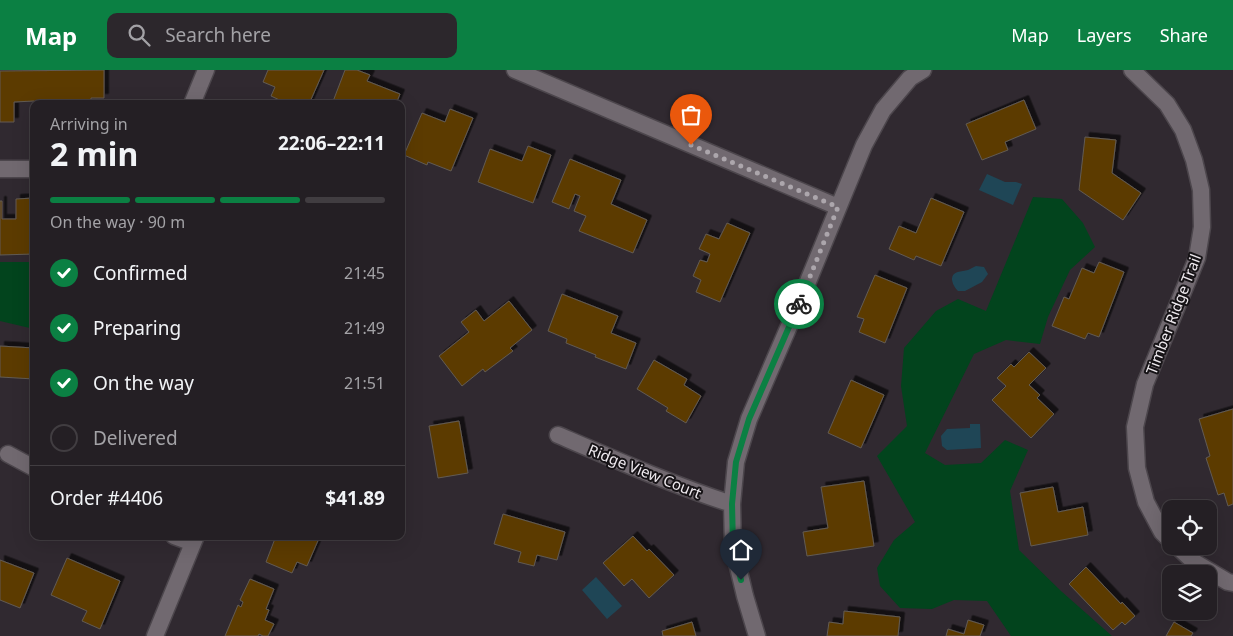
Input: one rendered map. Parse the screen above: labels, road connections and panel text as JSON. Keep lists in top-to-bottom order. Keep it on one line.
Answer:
{"streets":{"street":["Timber Ridge Trail","Ridge View Court"]},"page":{"header":"Map","search":"Search here","nav":["Map","Layers","Share"],"heading":["2 min","Arriving in","22:06–22:11"],"panel":["Order #4406","$41.89"],"bar":"On the way · 90 m","list":[["Confirmed","21:45"],["Preparing","21:49"],["On the way","21:51"],"Delivered"]}}
